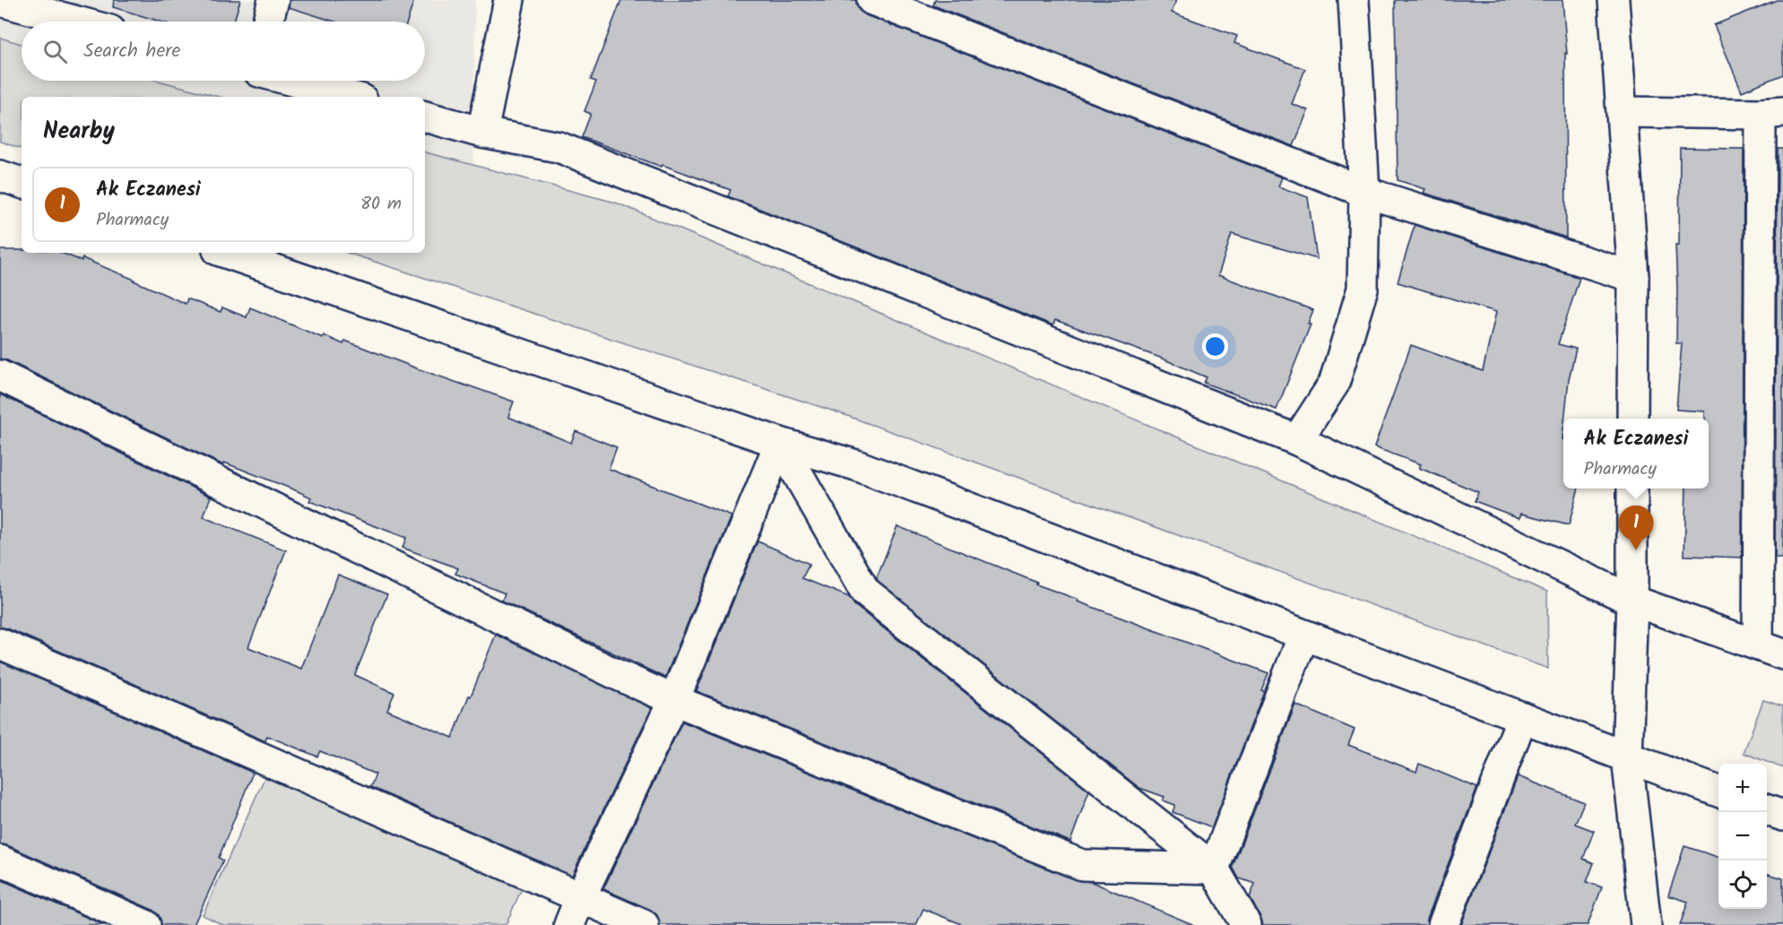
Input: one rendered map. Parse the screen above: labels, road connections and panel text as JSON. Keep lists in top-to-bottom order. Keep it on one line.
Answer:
{"page":{"search":"Search here","heading":"Nearby","list":[{"mark":"1","name":"Ak Eczanesi","note":"Pharmacy","value":"80 m"}],"popup":["Ak Eczanesi","Pharmacy"],"pins":"1","map_buttons":["+","−"]}}
